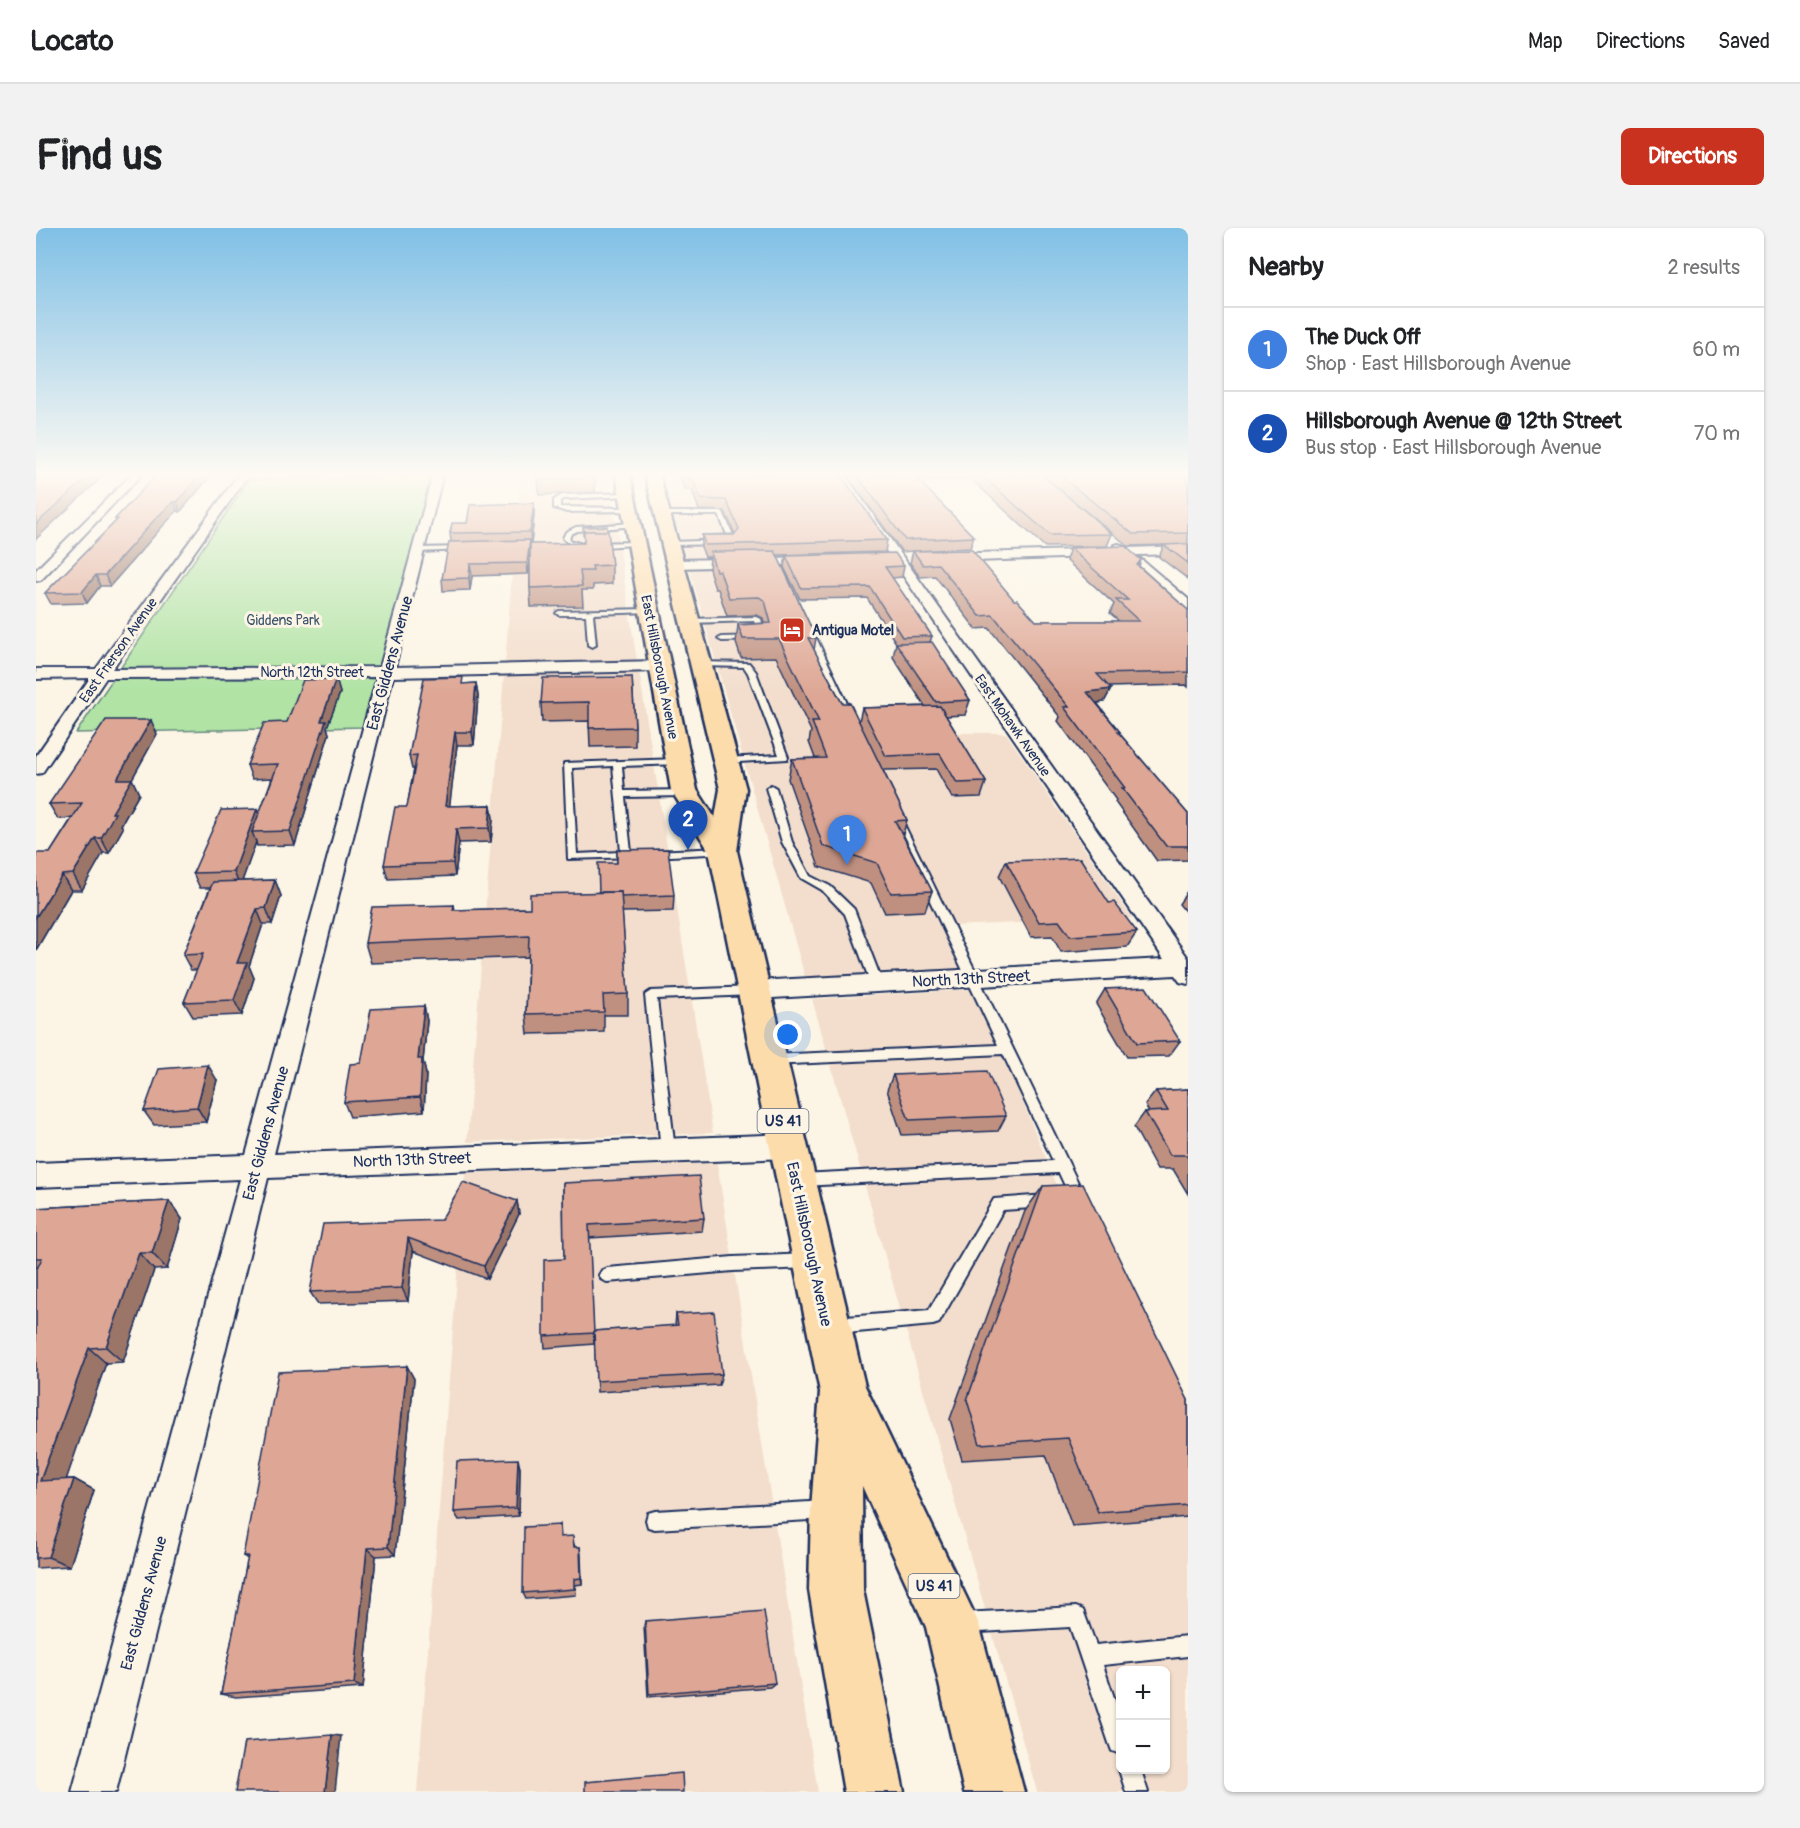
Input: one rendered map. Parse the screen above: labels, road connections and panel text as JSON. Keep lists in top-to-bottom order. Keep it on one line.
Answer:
{"streets":{"main road":["East Hillsborough Avenue","US 41"],"street":["East Frierson Avenue","East Giddens Avenue","North 12th Street","East Mohawk Avenue","North 13th Street"]},"crossings":[["East Frierson Avenue","North 12th Street"],["East Giddens Avenue","North 12th Street"],["East Giddens Avenue","North 13th Street"],["East Hillsborough Avenue","North 12th Street"],["East Hillsborough Avenue","North 13th Street"],["East Mohawk Avenue","North 13th Street"]],"parks":["Giddens Park"],"places":{"hotel":["Antigua Motel"]},"page":{"header":"Locato","nav":["Map","Directions","Saved"],"buttons":"Directions","title":"Find us","heading":["Nearby","2 results"],"list":[{"mark":"1","name":"The Duck Off","note":"Shop · East Hillsborough Avenue","value":"60 m"},{"mark":"2","name":"Hillsborough Avenue @ 12th Street","note":"Bus stop · East Hillsborough Avenue","value":"70 m"}],"pins":["2","1"],"map_buttons":["+","−"]}}
